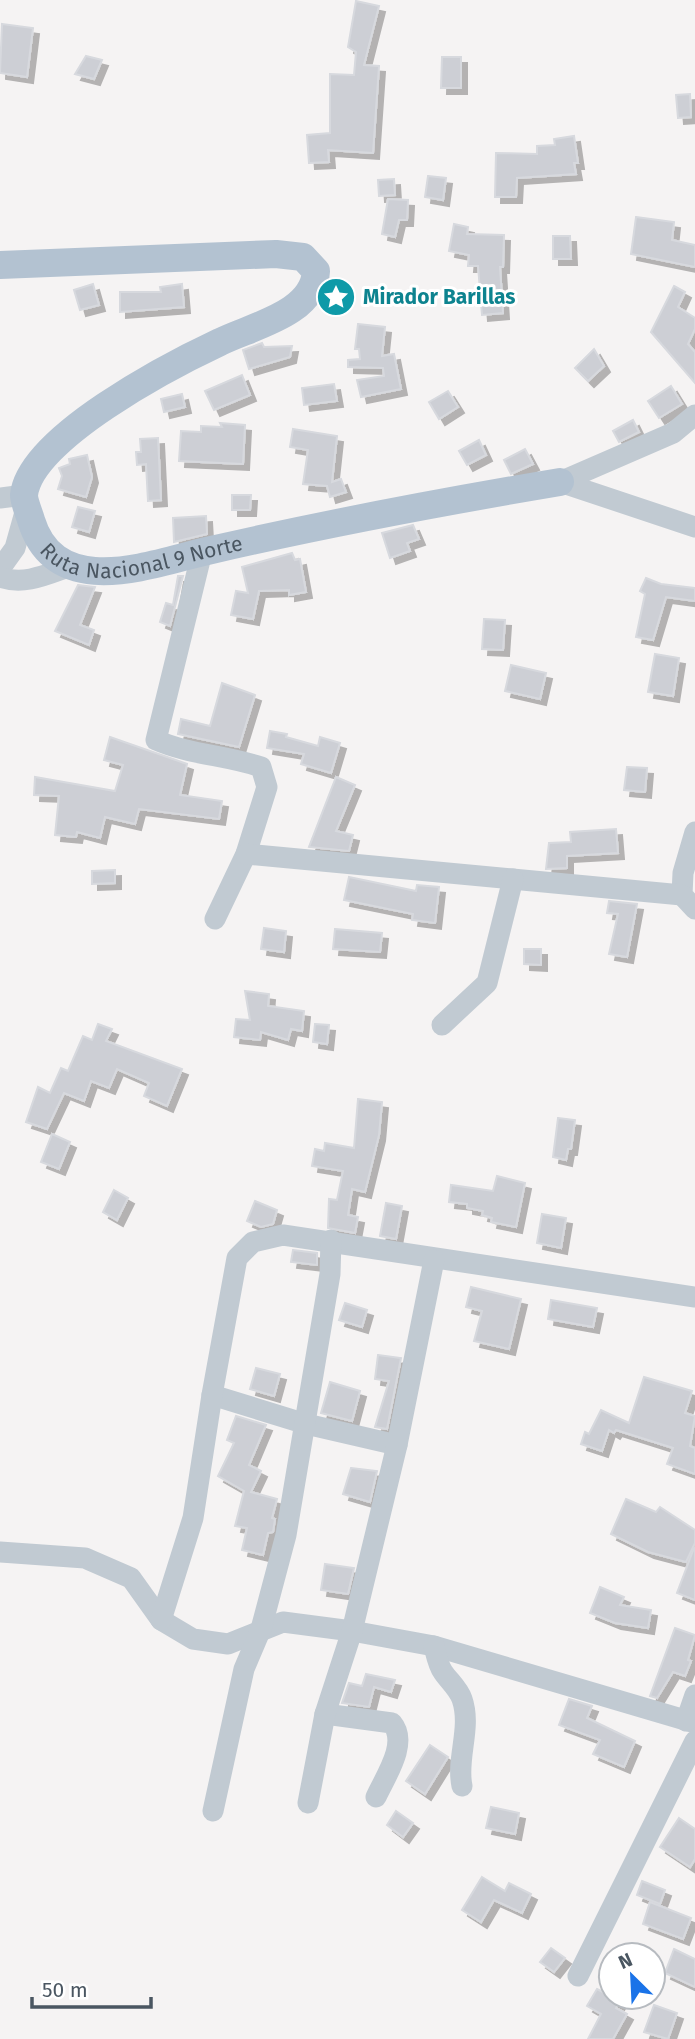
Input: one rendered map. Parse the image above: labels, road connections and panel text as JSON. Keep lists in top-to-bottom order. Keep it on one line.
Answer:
{"streets":{"main road":["Ruta Nacional 9 Norte"]},"places":{"place":["Mirador Barillas"]},"scale_bar":"50 m","north":"top left"}
